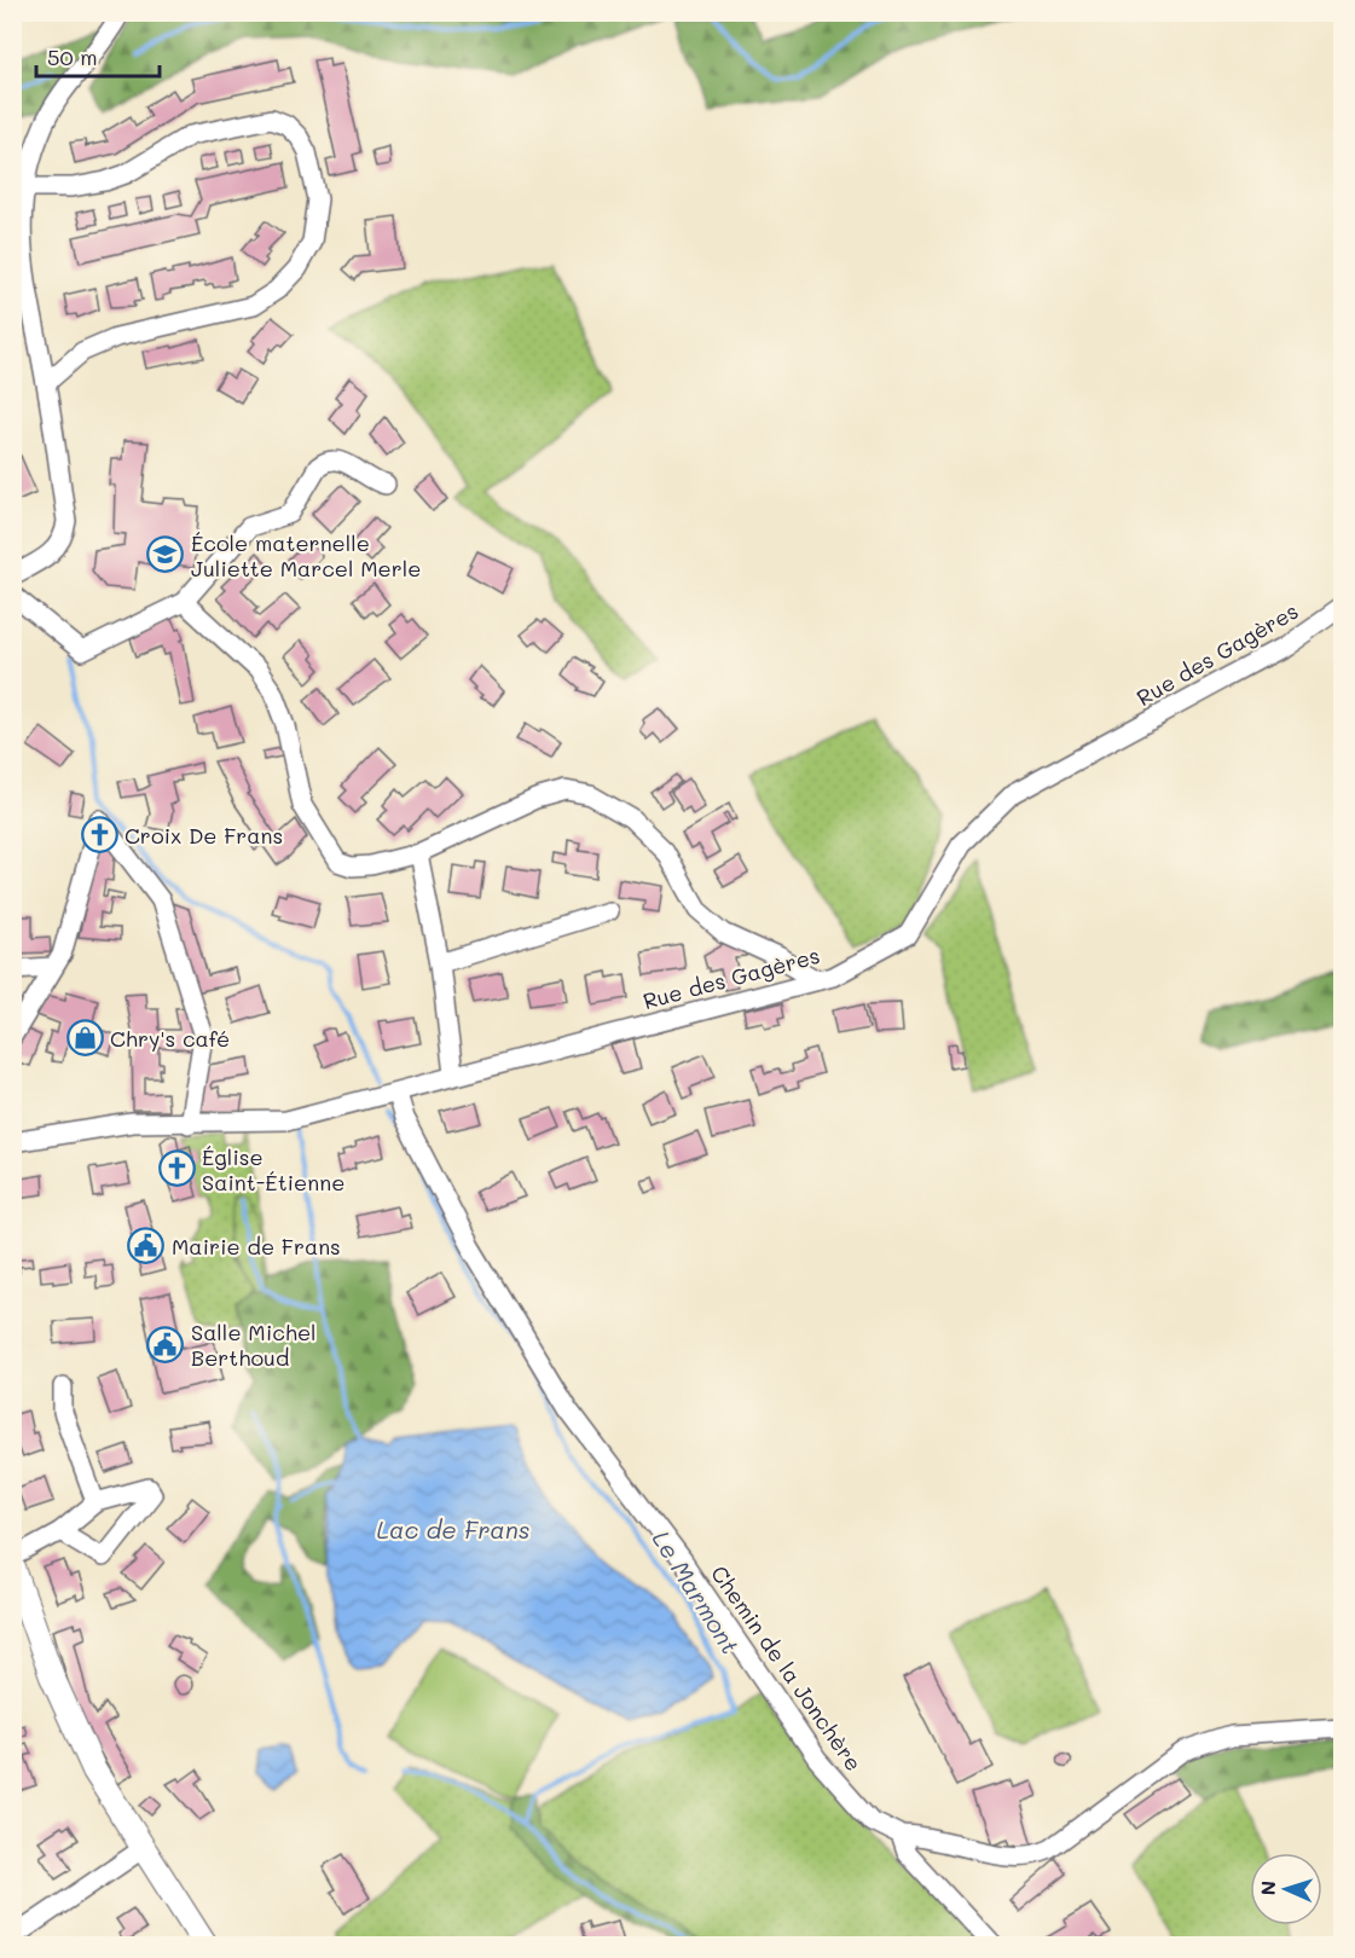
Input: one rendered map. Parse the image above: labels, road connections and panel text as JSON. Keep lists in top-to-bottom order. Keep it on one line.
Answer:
{"streets":{"street":["Rue des Gagères","Chemin de la Jonchère"]},"crossings":[["Rue des Gagères","Chemin de la Jonchère"]],"water":["Lac de Frans","Le Marmont"],"places":{"school or university":["École maternelle Juliette Marcel Merle"],"church":["Croix De Frans","Église Saint-Étienne"],"shop":["Chry's café"],"public building":["Mairie de Frans","Salle Michel Berthoud"]},"scale_bar":"50 m","north":"left"}
